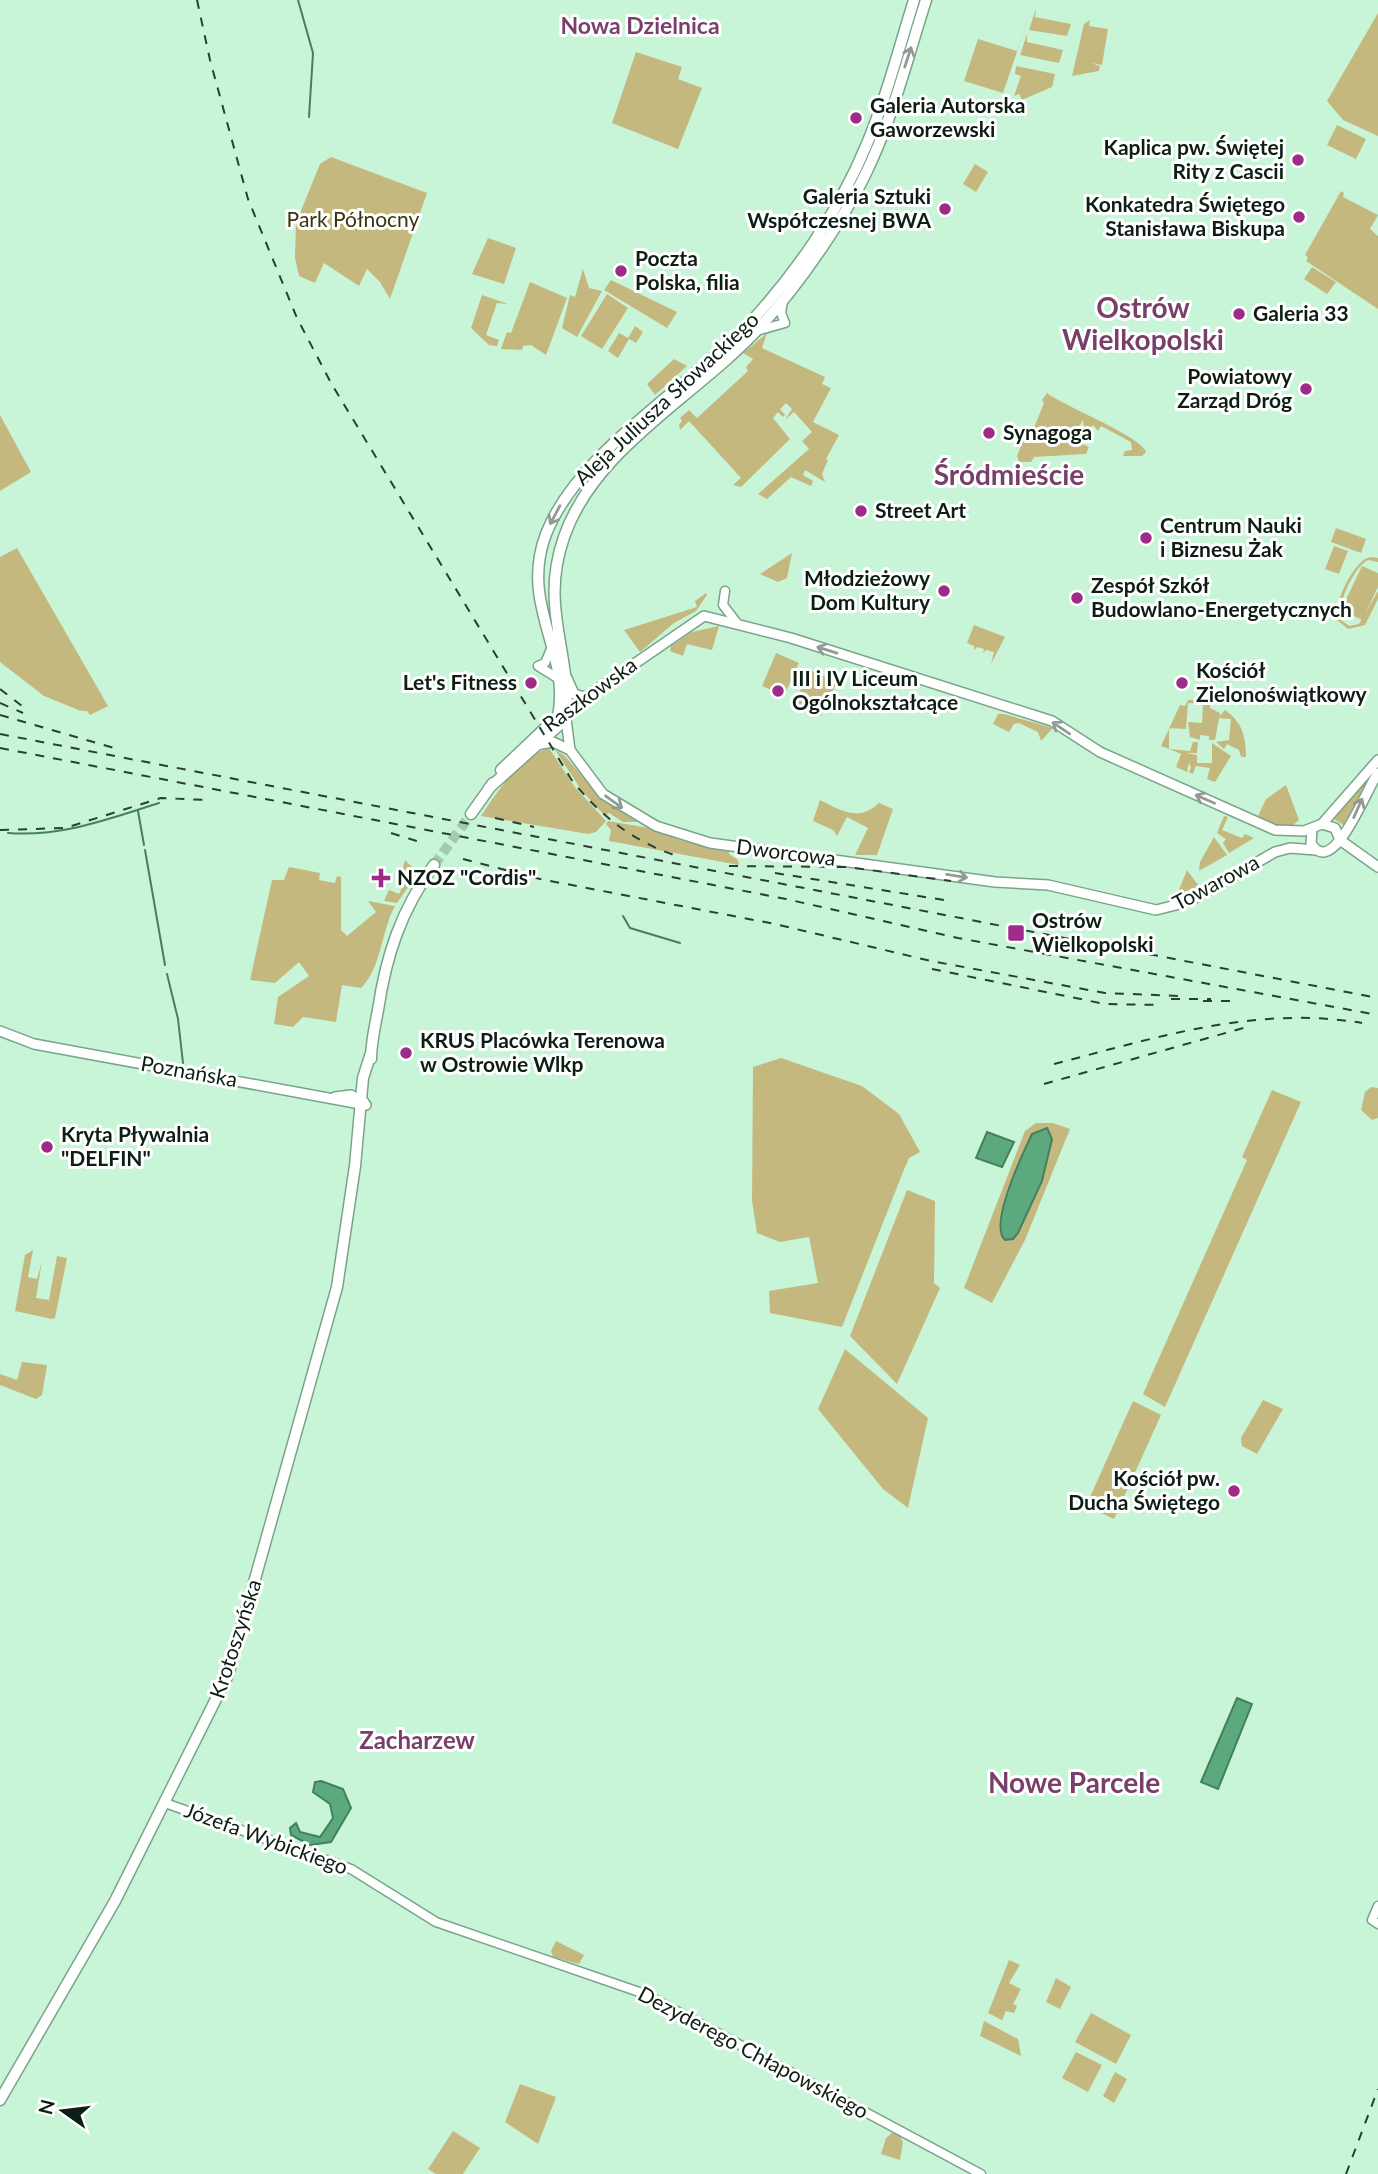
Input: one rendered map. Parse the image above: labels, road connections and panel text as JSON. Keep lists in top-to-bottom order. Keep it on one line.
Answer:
{"streets":{"main road":["Aleja Juliusza Słowackiego","Raszkowska","Dworcowa","Towarowa","Poznańska","Krotoszyńska"],"street":["Józefa Wybickiego","Dezyderego Chłapowskiego"]},"crossings":[["Aleja Juliusza Słowackiego","Raszkowska"],["Aleja Juliusza Słowackiego","Dworcowa"],["Raszkowska","Dworcowa"],["Dworcowa","Towarowa"],["Poznańska","Krotoszyńska"],["Krotoszyńska","Józefa Wybickiego"],["Józefa Wybickiego","Dezyderego Chłapowskiego"]],"one_way":["Dworcowa"],"districts":["Nowa Dzielnica","Ostrów Wielkopolski","Śródmieście","Zacharzew","Nowe Parcele"],"parks":["Park Północny"],"places":{"other":["Galeria Autorska Gaworzewski","Kaplica pw. Świętej Rity z Cascii","Galeria Sztuki Współczesnej BWA","Konkatedra Świętego Stanisława Biskupa","Poczta Polska, filia","Galeria 33","Powiatowy Zarząd Dróg","Synagoga","Street Art","Centrum Nauki i Biznesu Żak","Młodzieżowy Dom Kultury","Zespół Szkół Budowlano-Energetycznych","Let's Fitness","Kościół Zielonoświątkowy","III i IV Liceum Ogólnokształcące","KRUS Placówka Terenowa w Ostrowie Wlkp","Kryta Pływalnia \"DELFIN\"","Kościół pw. Ducha Świętego"],"health":["NZOZ \"Cordis\""],"transit":["Ostrów Wielkopolski"]},"north":"left"}
